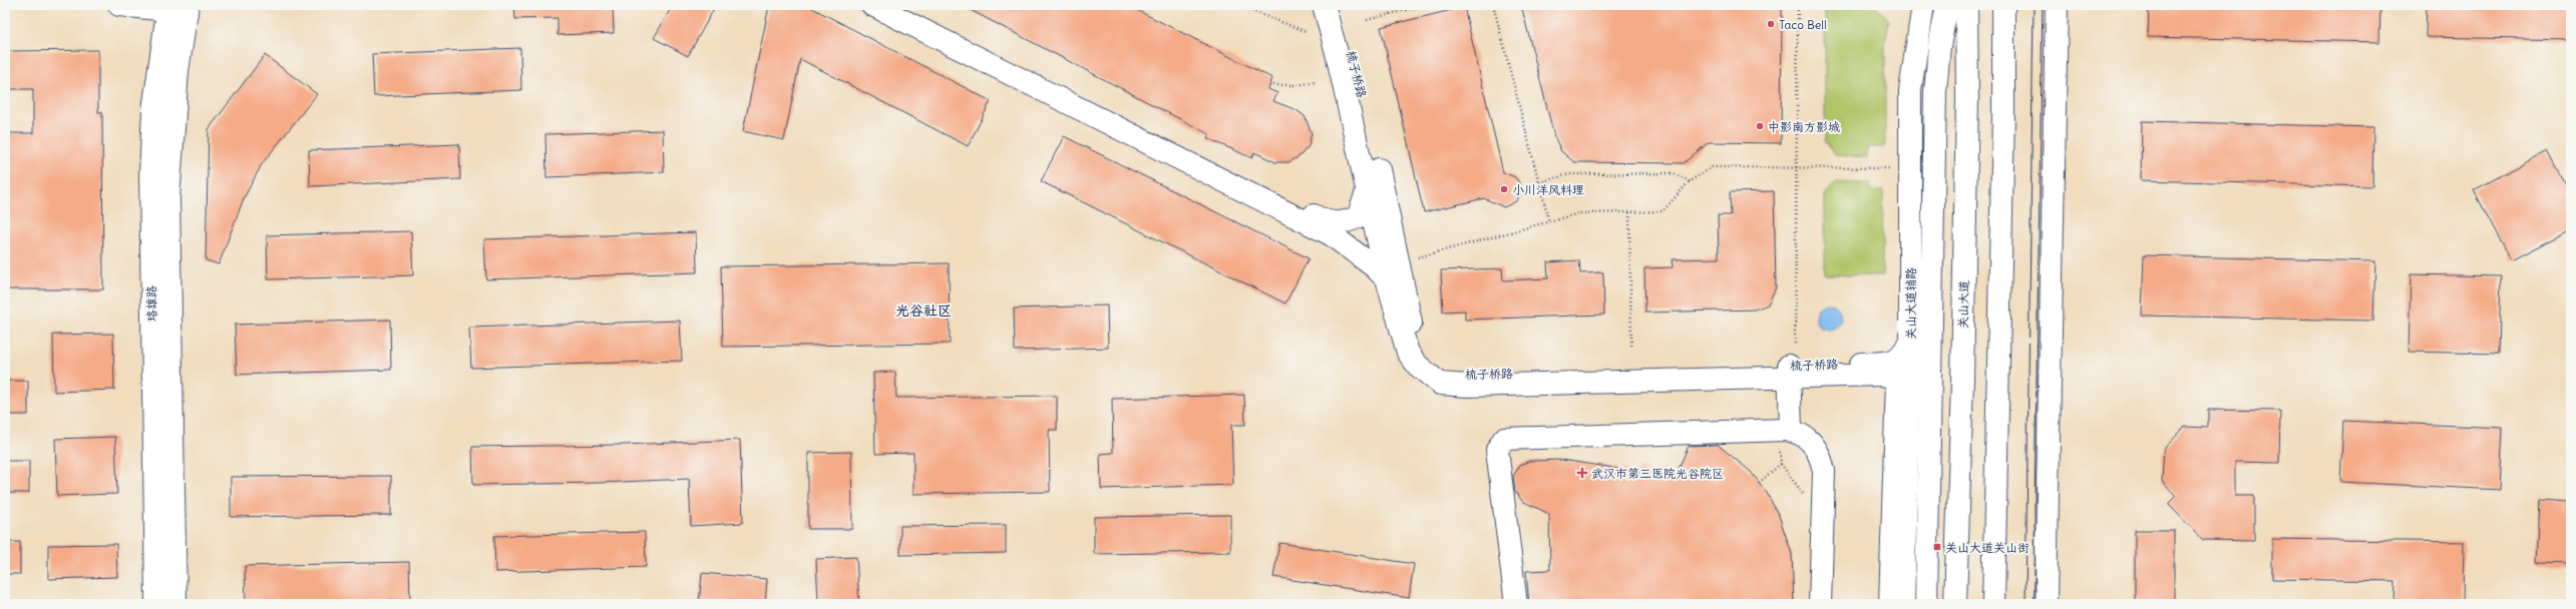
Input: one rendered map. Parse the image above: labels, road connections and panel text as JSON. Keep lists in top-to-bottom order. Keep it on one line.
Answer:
{"streets":{"main road":["梳子桥路","珞雄路","关山大道辅路","关山大道"]},"districts":["光谷社区"],"places":{"other":["Taco Bell","中影南方影城","小川洋风料理"],"health":["武汉市第三医院光谷院区"],"transit":["关山大道关山街"]}}
